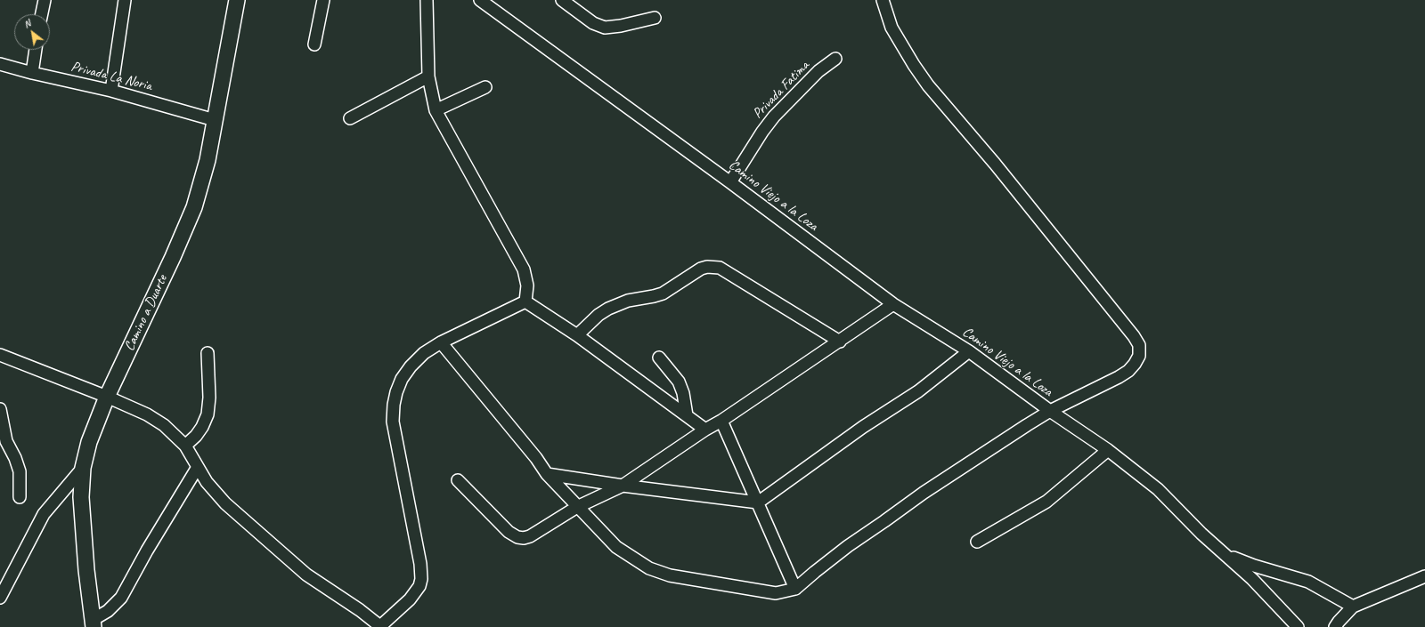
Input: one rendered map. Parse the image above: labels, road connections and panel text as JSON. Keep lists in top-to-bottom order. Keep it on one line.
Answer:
{"streets":{"street":["Privada La Noria","Privada Fatima","Camino Viejo a la Loza","Camino a Duarte"]},"crossings":[["Privada La Noria","Camino a Duarte"],["Privada Fatima","Camino Viejo a la Loza"]],"north":"top left"}
